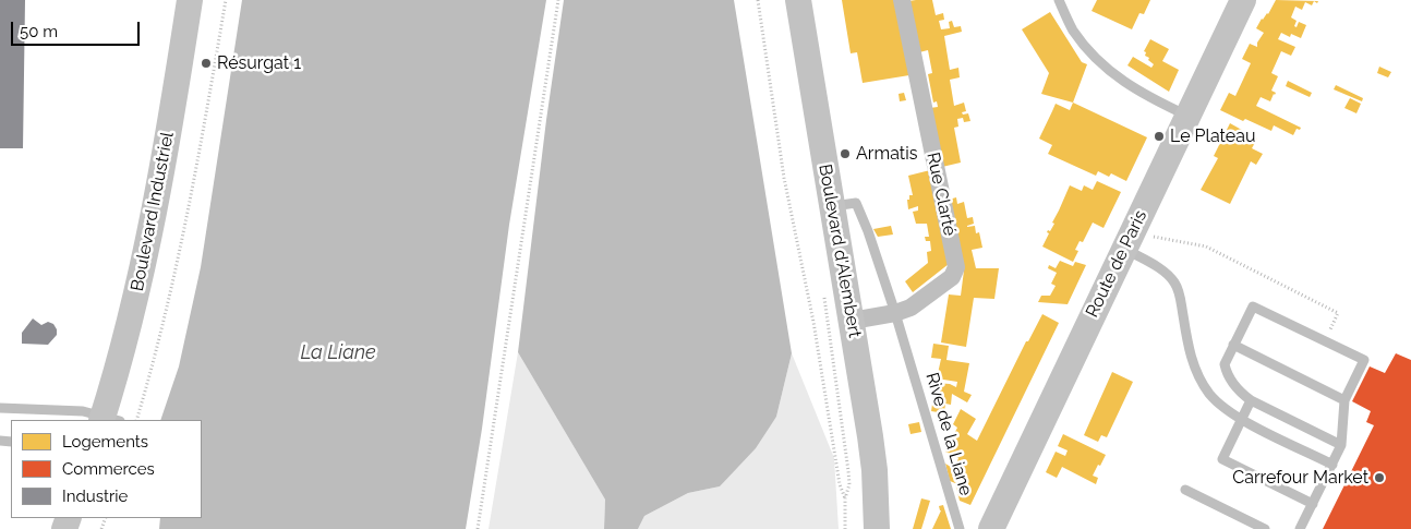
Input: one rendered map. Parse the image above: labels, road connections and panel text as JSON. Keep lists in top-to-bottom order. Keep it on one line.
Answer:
{"streets":{"street":["Rue Clarté","Boulevard Industriel","Boulevard d'Alembert","Route de Paris"],"lane":["Rive de la Liane"]},"crossings":[["Rue Clarté","Boulevard d'Alembert"],["Rue Clarté","Rive de la Liane"],["Boulevard d'Alembert","Rive de la Liane"]],"water":["La Liane"],"places":["Résurgat 1","Le Plateau","Armatis","Carrefour Market"],"legend":["Logements","Commerces","Industrie"],"scale_bar":"50 m"}
